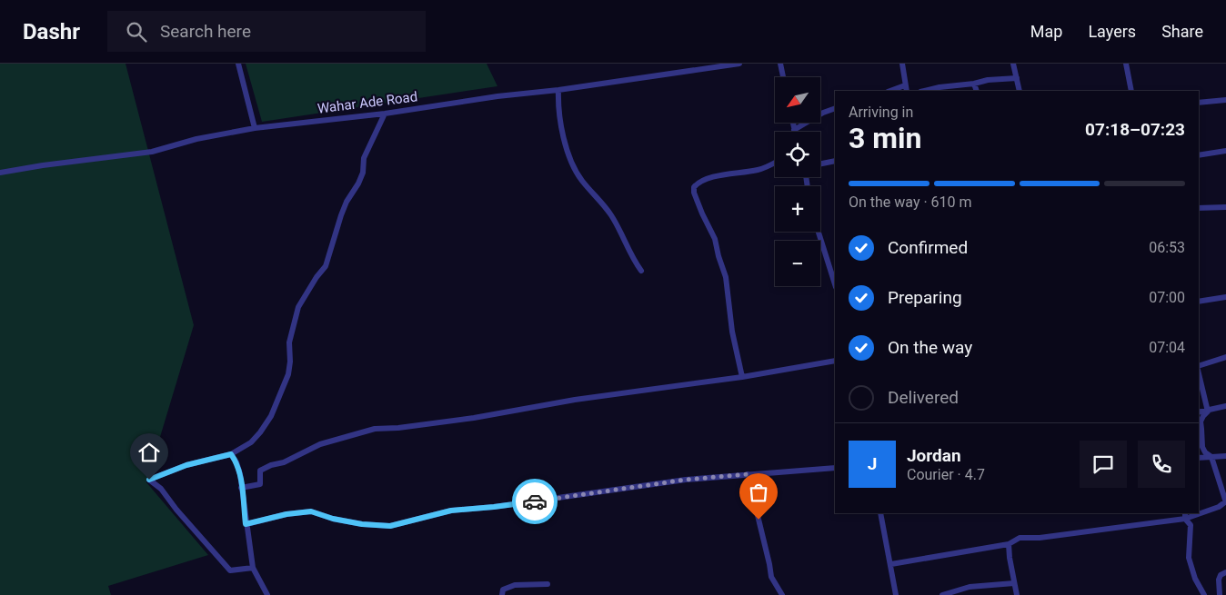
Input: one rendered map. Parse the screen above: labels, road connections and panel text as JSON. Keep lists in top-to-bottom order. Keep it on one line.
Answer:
{"streets":{"street":["Wahar Ade Road"]},"north":"bottom left","page":{"header":"Dashr","search":"Search here","nav":["Map","Layers","Share"],"map_buttons":["+","−"],"heading":["3 min","Arriving in","07:18–07:23"],"panel":["Jordan","Courier · 4.7"],"bar":"On the way · 610 m","list":[["Confirmed","06:53"],["Preparing","07:00"],["On the way","07:04"],"Delivered"],"round":"J"}}
